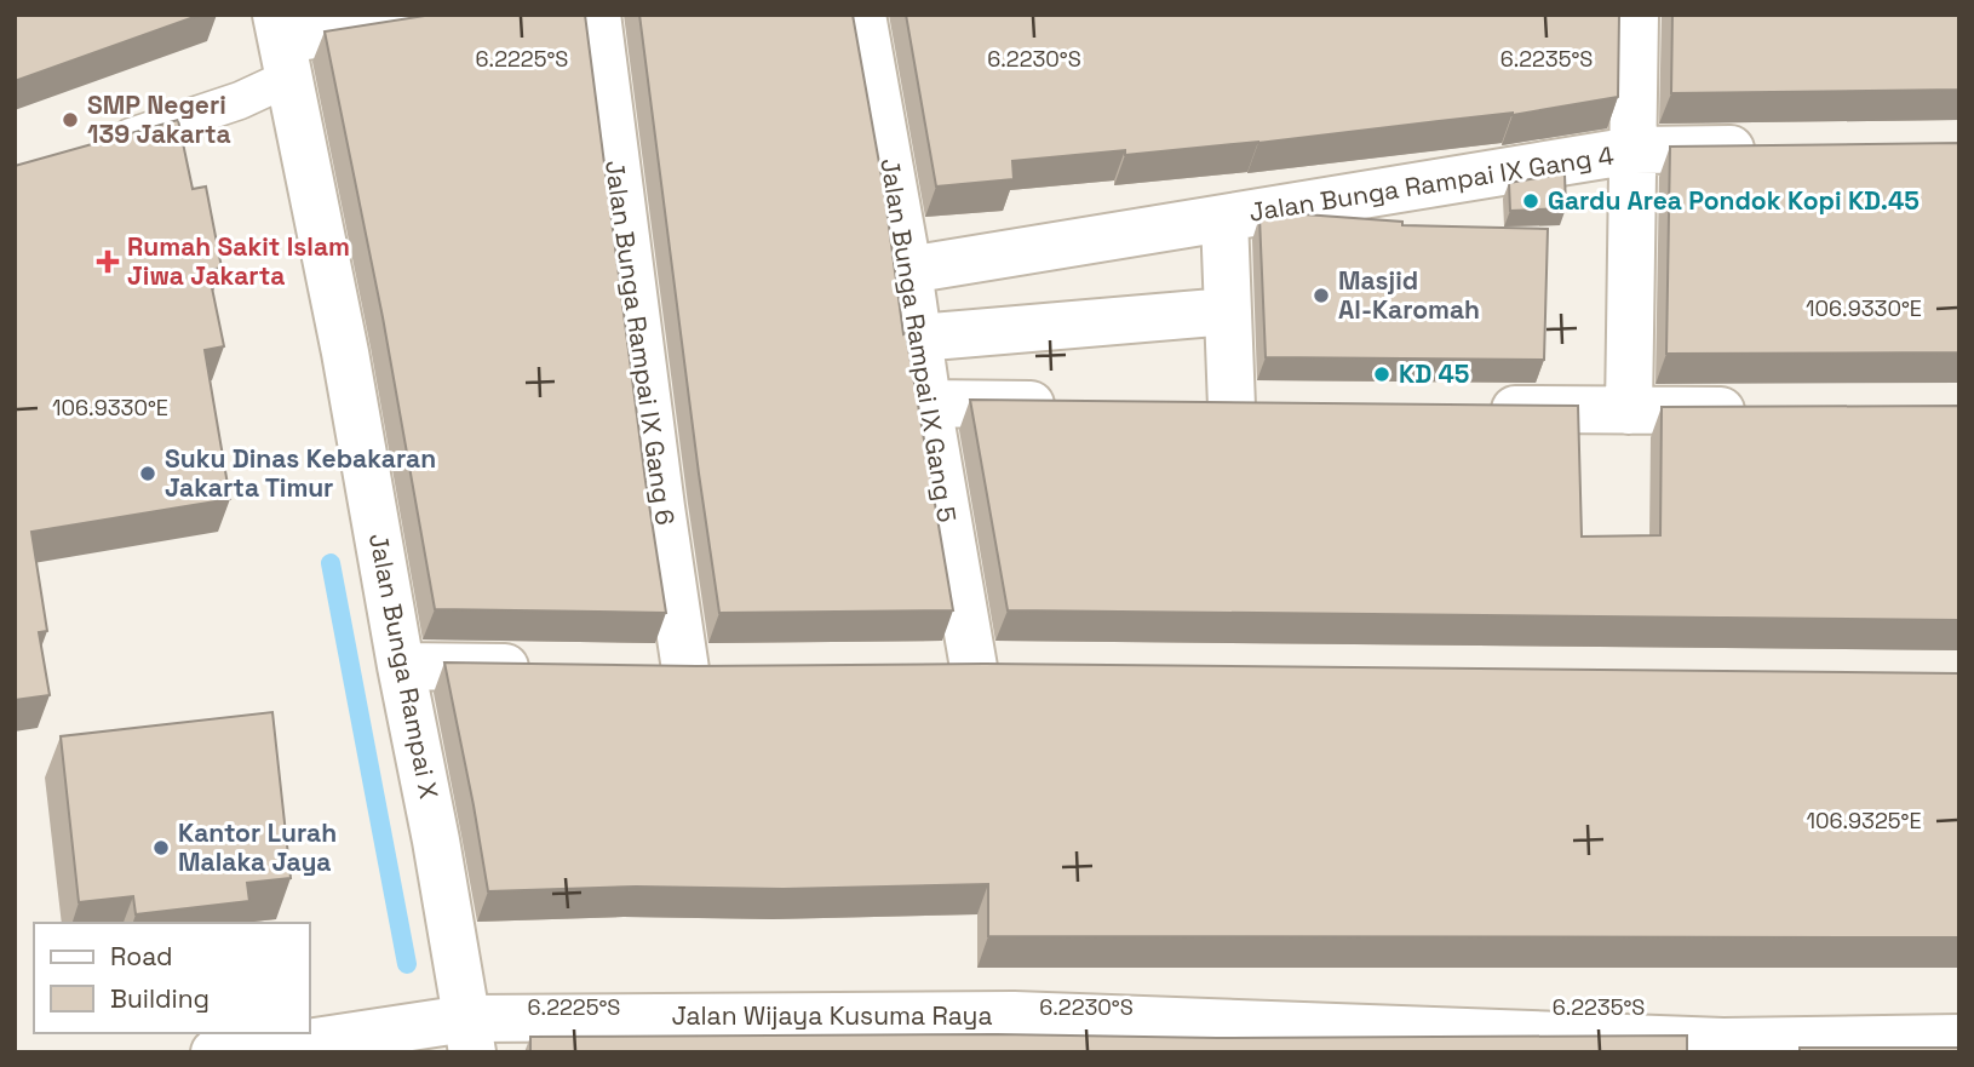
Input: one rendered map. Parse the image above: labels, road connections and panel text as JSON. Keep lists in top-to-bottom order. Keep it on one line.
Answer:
{"streets":{"street":["Jalan Bunga Rampai IX Gang 4","Jalan Bunga Rampai IX Gang 5","Jalan Bunga Rampai IX Gang 6","Jalan Bunga Rampai X","Jalan Wijaya Kusuma Raya"]},"crossings":[["Jalan Bunga Rampai IX Gang 4","Jalan Bunga Rampai IX Gang 5"],["Jalan Bunga Rampai X","Jalan Wijaya Kusuma Raya"]],"places":{"other":["SMP Negeri 139 Jakarta","Gardu Area Pondok Kopi KD.45","Masjid Al-Karomah","KD 45","Suku Dinas Kebakaran Jakarta Timur","Kantor Lurah Malaka Jaya"],"health":["Rumah Sakit Islam Jiwa Jakarta"]},"legend":["Road","Building"],"coordinates":["6.2225°S","6.2230°S","6.2235°S","106.9330°E","106.9325°E"]}
